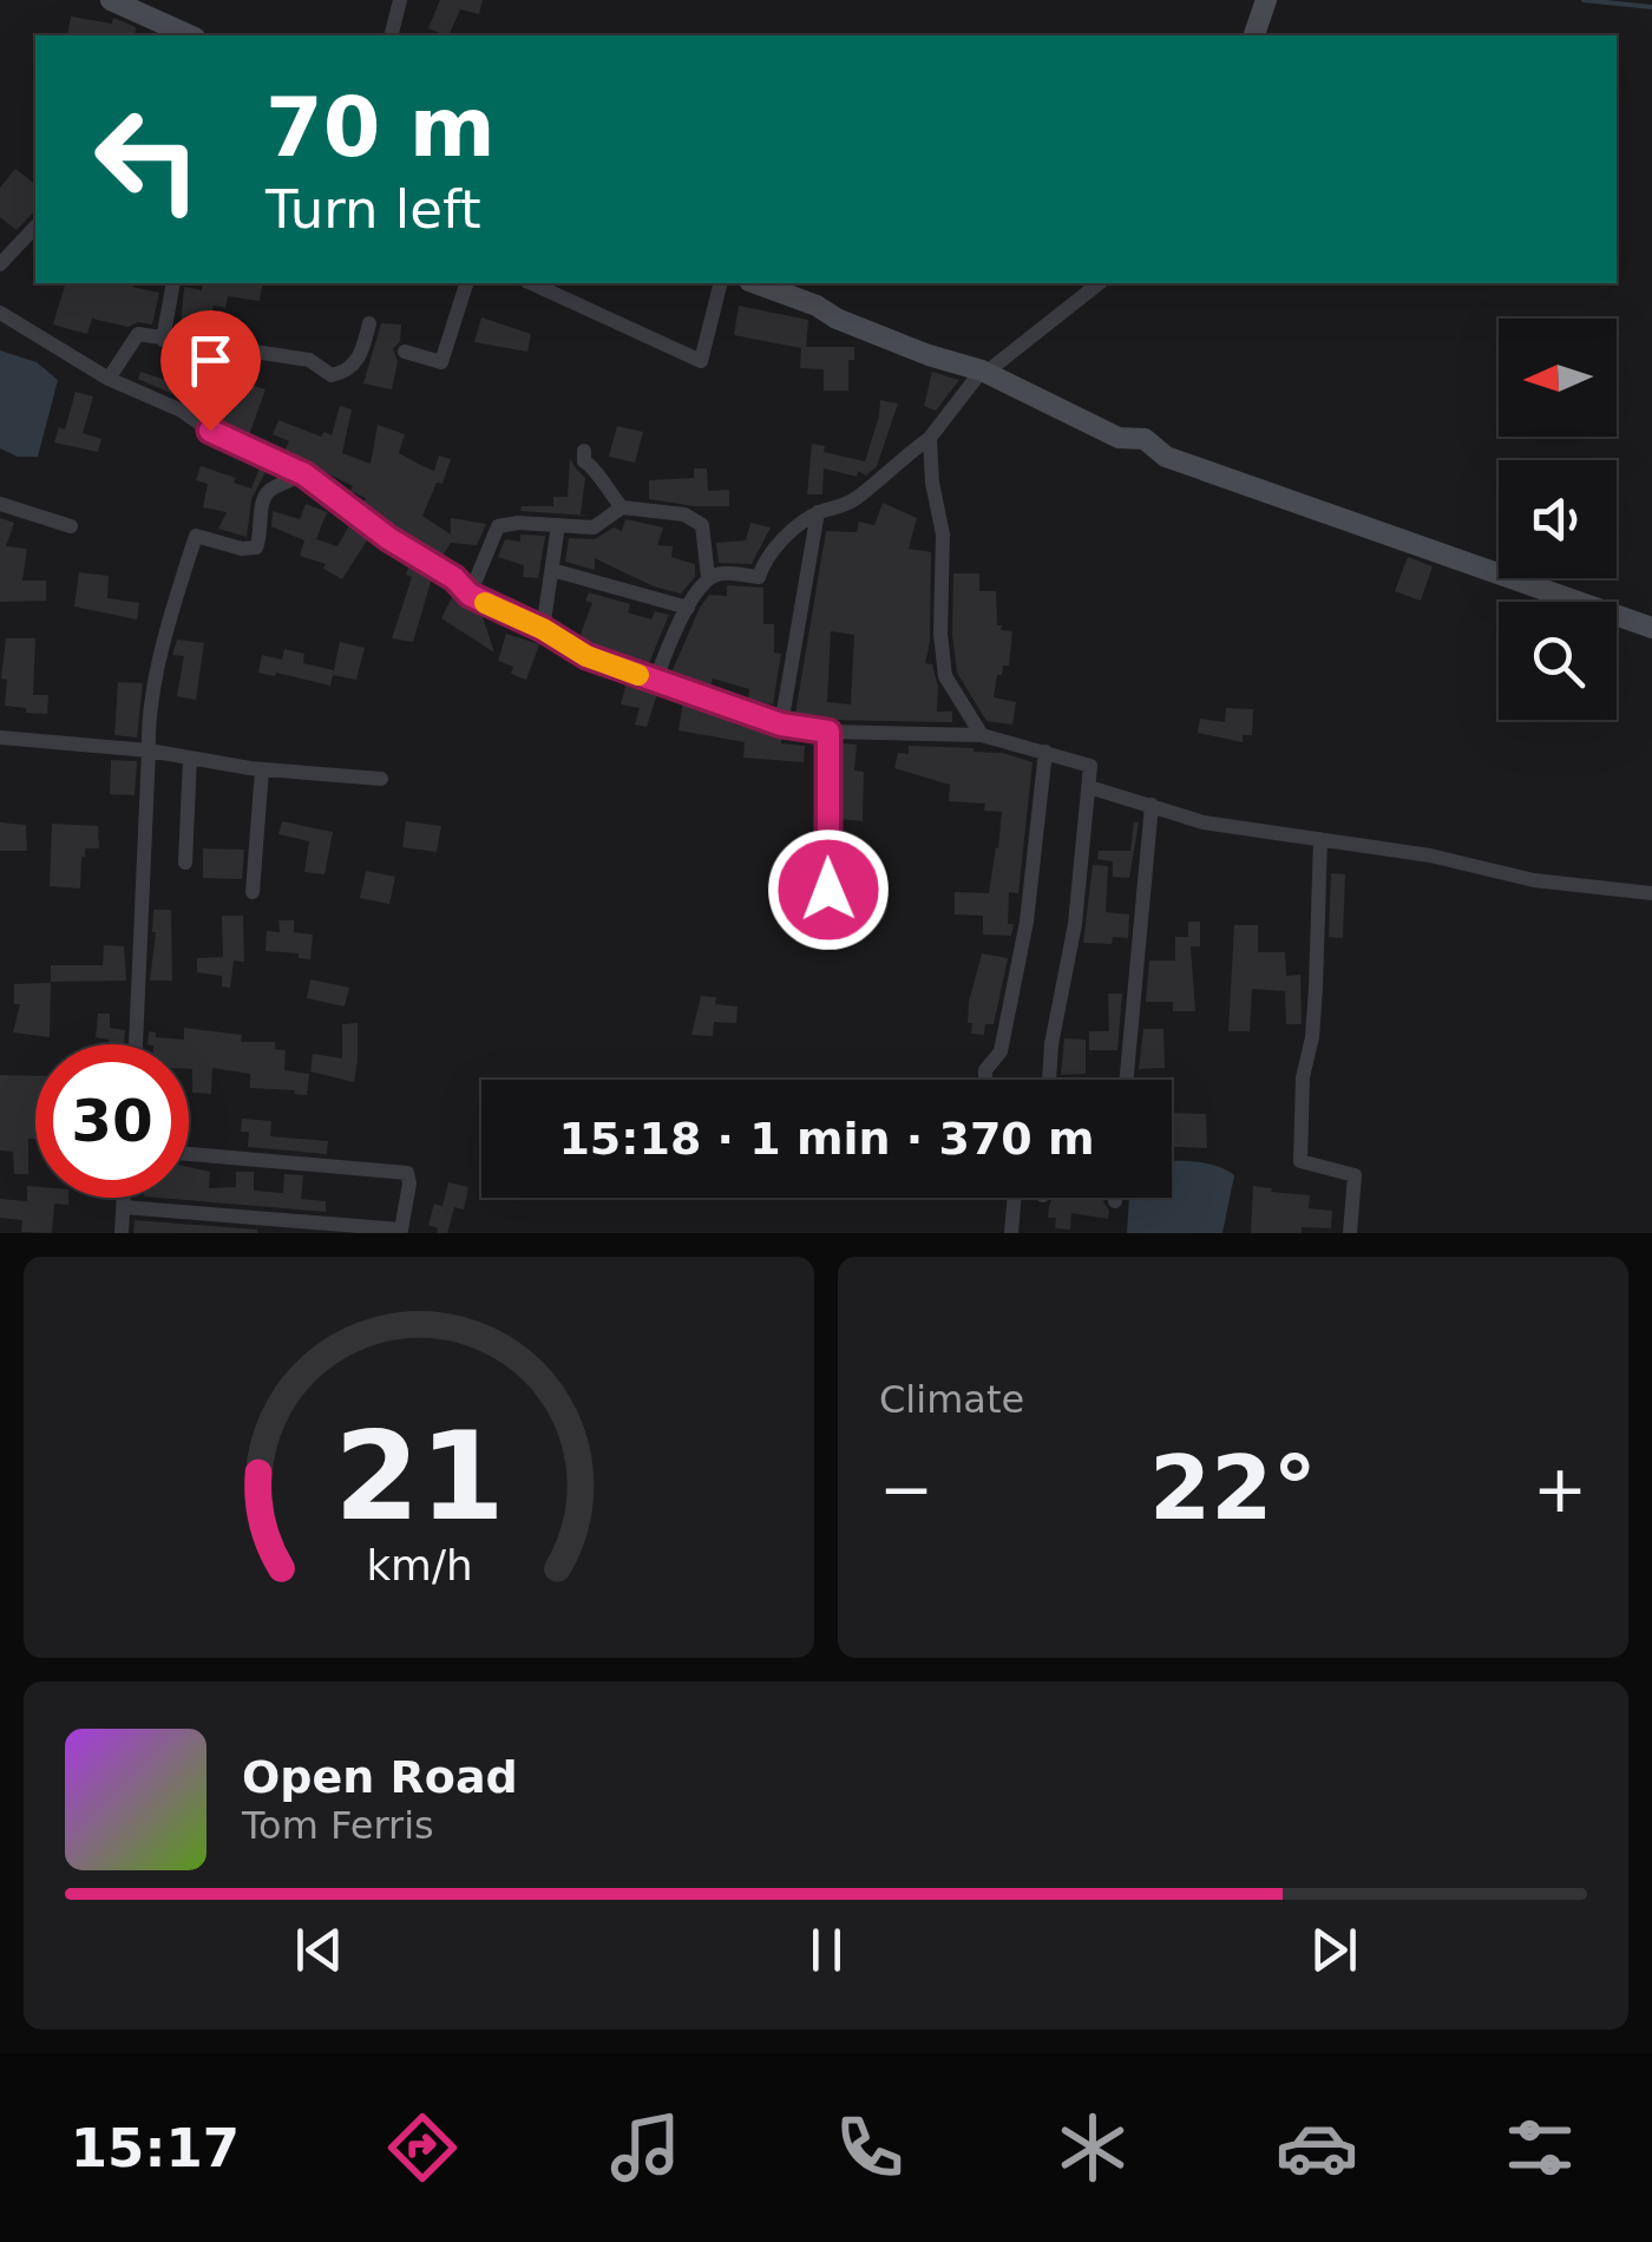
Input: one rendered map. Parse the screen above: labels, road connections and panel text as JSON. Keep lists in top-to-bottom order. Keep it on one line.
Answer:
{"north":"left","page":{"turn":["70 m","Turn left"],"limit":"30","trip":"15:18 · 1 min · 370 m","tile":"Climate","heat":["−","22°","+"],"song":["Open Road","Tom Ferris"],"tabs":"15:17","gauge":["21","km/h"]}}
